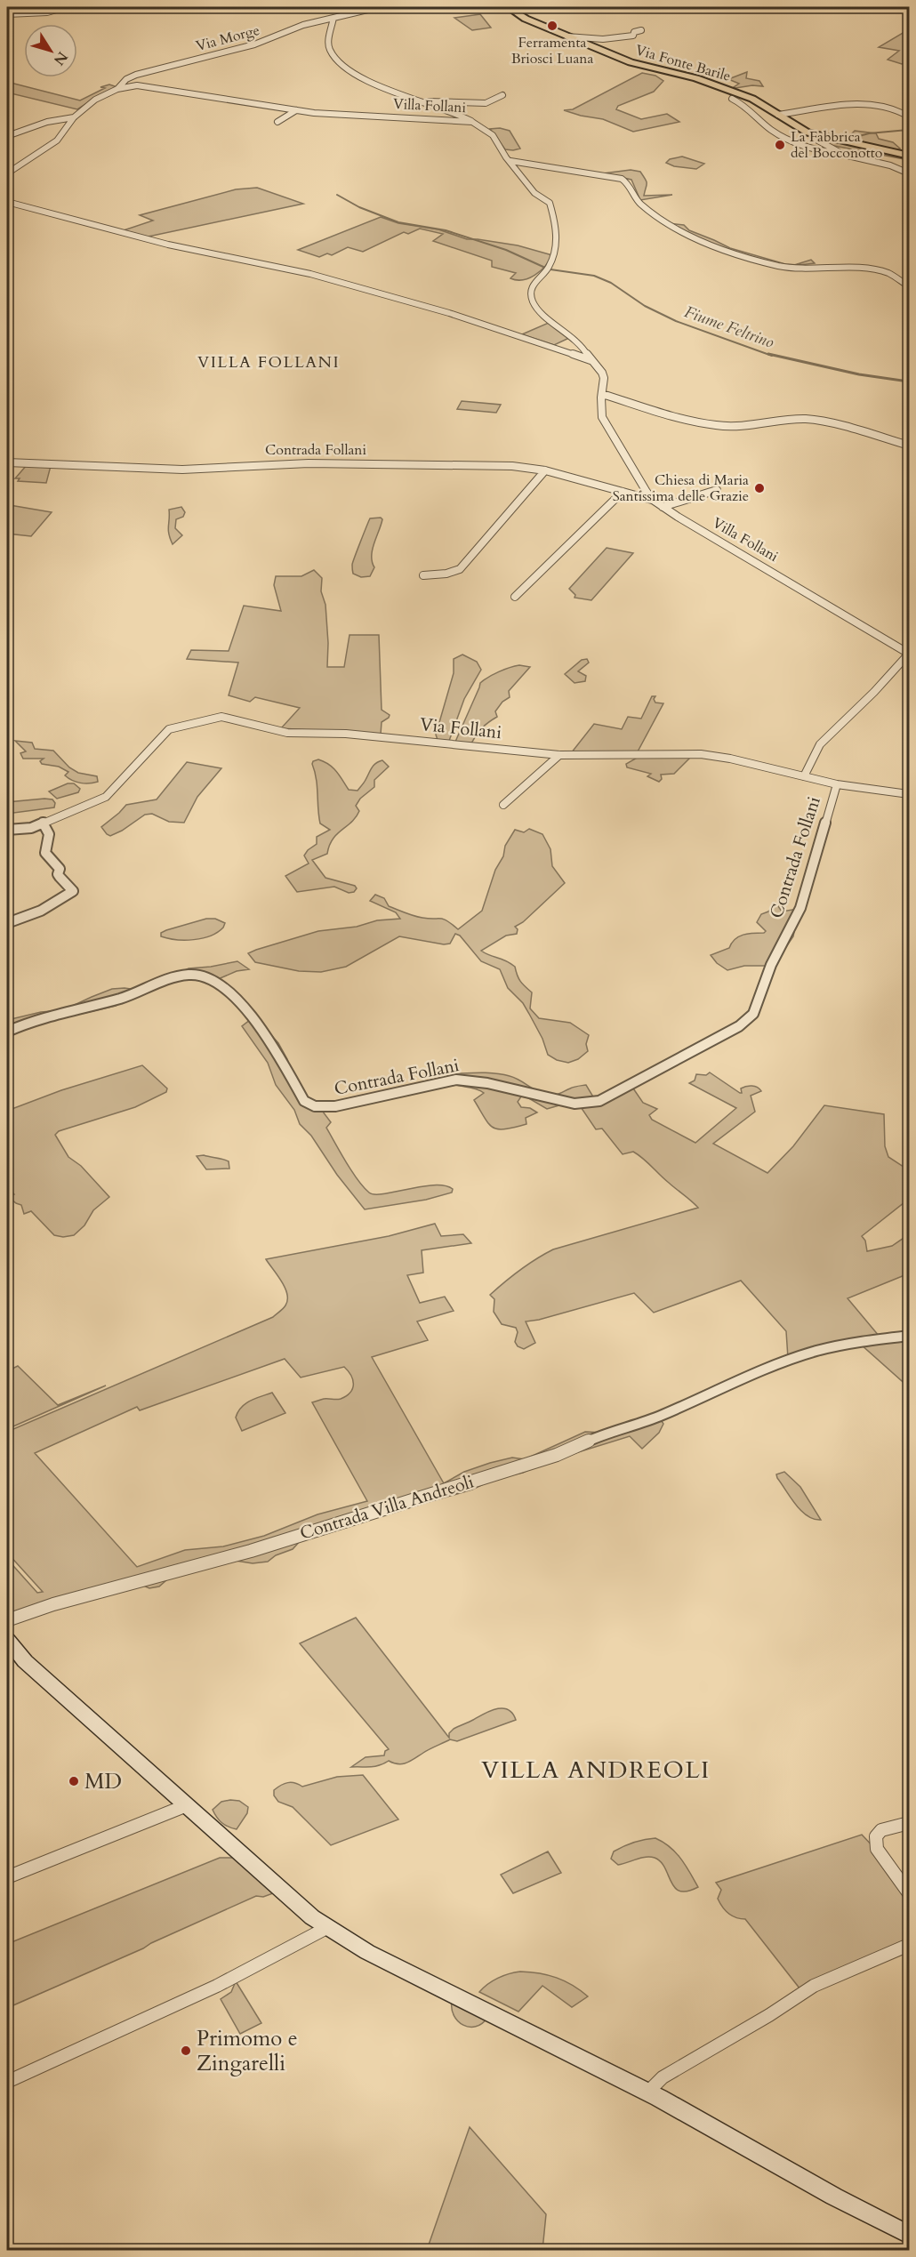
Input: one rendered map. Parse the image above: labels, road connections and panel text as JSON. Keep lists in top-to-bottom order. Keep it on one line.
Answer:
{"streets":{"main road":["Via Fonte Barile"],"street":["Via Morge","Villa Follani","Contrada Follani","Via Follani","Contrada Villa Andreoli"]},"crossings":[["Via Morge","Villa Follani"],["Villa Follani","Contrada Follani"],["Contrada Follani","Via Follani"]],"districts":["VILLA FOLLANI","VILLA ANDREOLI"],"water":["Fiume Feltrino"],"places":["Ferramenta Briosci Luana","La Fabbrica del Bocconotto","Chiesa di Maria Santissima delle Grazie","MD","Primomo e Zingarelli"],"north":"bottom right"}
